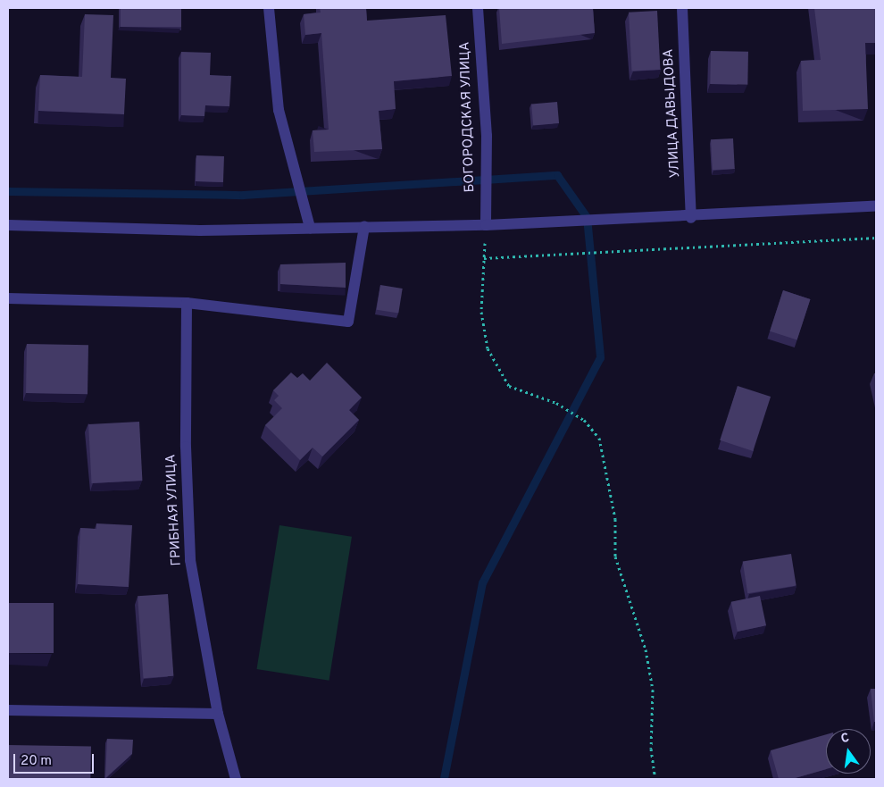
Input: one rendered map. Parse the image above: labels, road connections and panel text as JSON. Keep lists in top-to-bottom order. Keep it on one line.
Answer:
{"streets":{"street":["УЛИЦА ДАВЫДОВА","БОГОРОДСКАЯ УЛИЦА","ГРИБНАЯ УЛИЦА"]},"scale_bar":"20 m","north":"top"}
